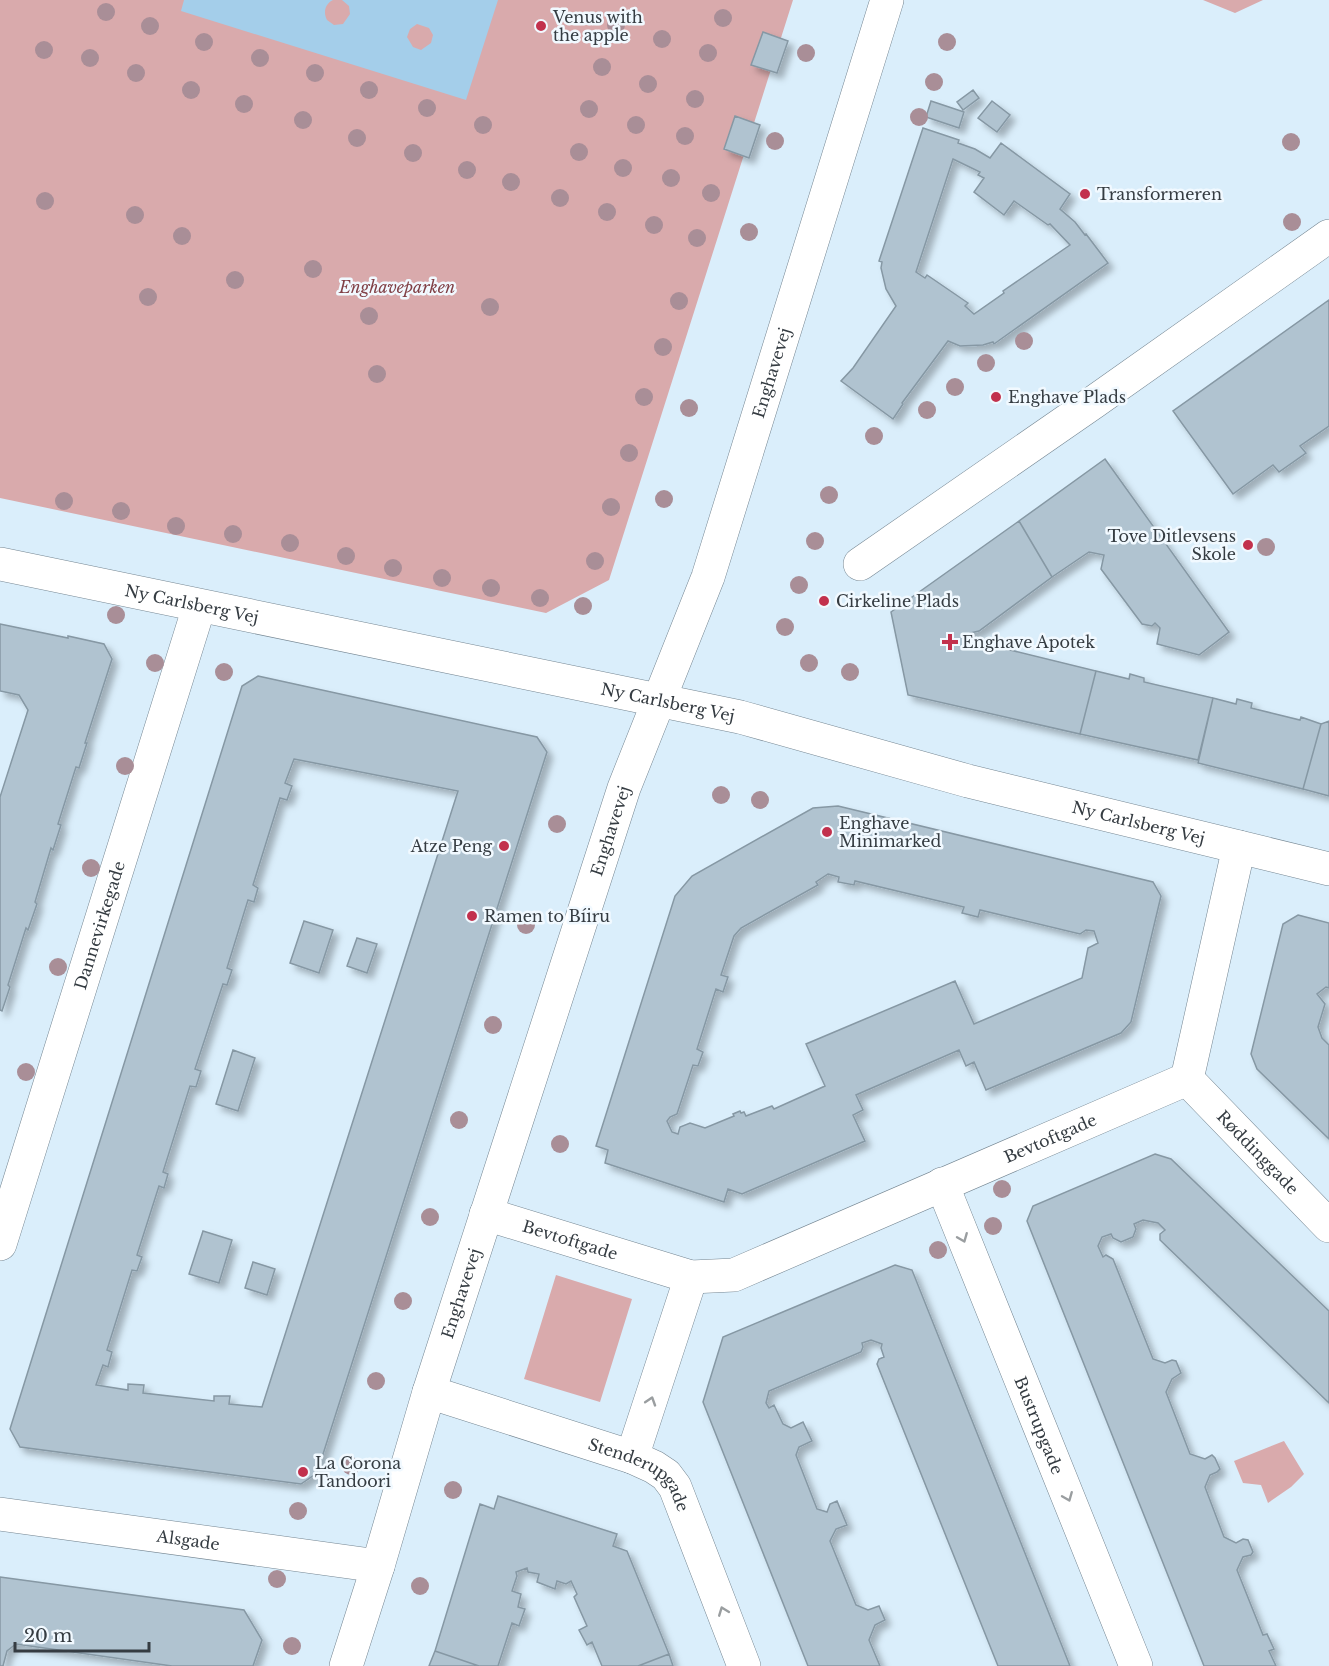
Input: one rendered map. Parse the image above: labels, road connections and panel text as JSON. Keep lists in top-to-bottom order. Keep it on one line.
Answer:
{"streets":{"street":["Enghavevej","Ny Carlsberg Vej","Dannevirkegade","Bevtoftgade","Røddinggade","Bustrupgade","Stenderupgade","Alsgade"]},"crossings":[["Enghavevej","Ny Carlsberg Vej"],["Enghavevej","Bevtoftgade"],["Enghavevej","Stenderupgade"],["Enghavevej","Alsgade"],["Ny Carlsberg Vej","Dannevirkegade"],["Bevtoftgade","Røddinggade"],["Bevtoftgade","Bustrupgade"]],"one_way":["Bustrupgade","Stenderupgade"],"parks":["Enghaveparken"],"places":{"other":["Venus with the apple","Transformeren","Enghave Plads","Tove Ditlevsens Skole","Cirkeline Plads","Enghave Minimarked","Atze Peng","Ramen to Bíiru","La Corona Tandoori"],"health":["Enghave Apotek"]},"scale_bar":"20 m"}
